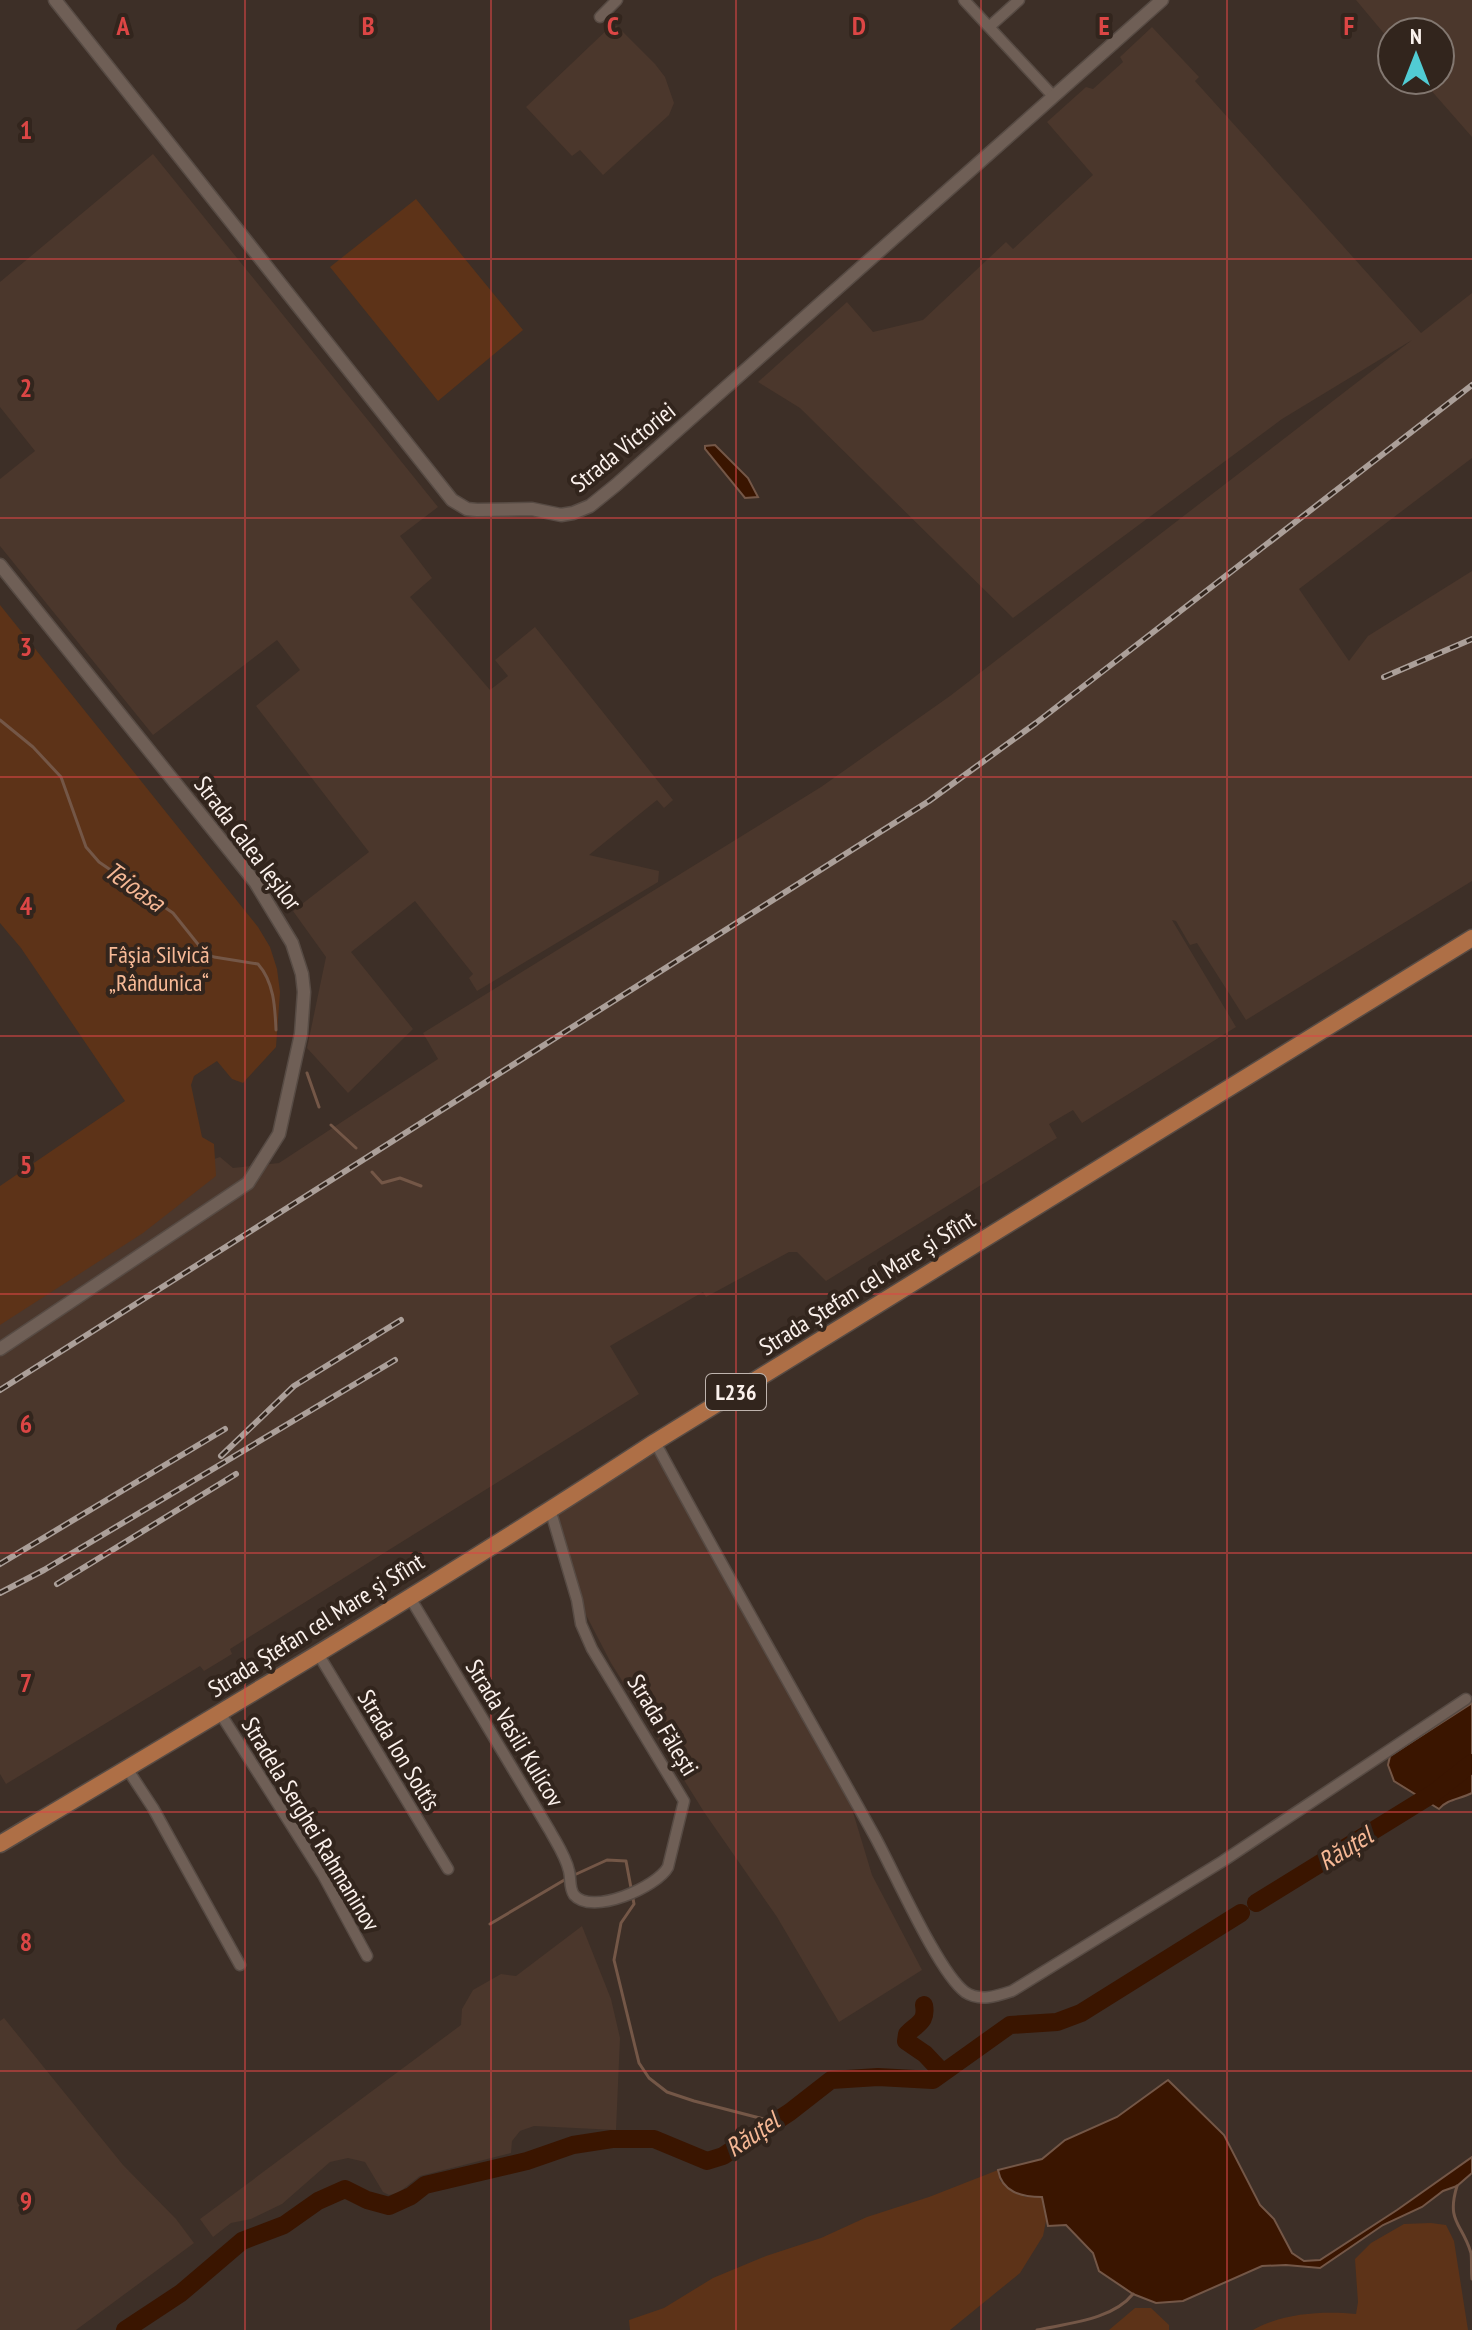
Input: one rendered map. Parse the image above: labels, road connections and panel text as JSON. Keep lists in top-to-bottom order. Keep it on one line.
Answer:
{"streets":{"main road":["Strada Ștefan cel Mare și Sfînt","L236"],"street":["Strada Victoriei","Strada Calea Ieșilor","Strada Fălești","Strada Vasili Kulicov","Strada Ion Soltîs","Stradela Serghei Rahmaninov"]},"crossings":[["Strada Ștefan cel Mare și Sfînt","Strada Fălești"],["Strada Ștefan cel Mare și Sfînt","Strada Vasili Kulicov"],["Strada Ștefan cel Mare și Sfînt","Strada Ion Soltîs"],["Strada Ștefan cel Mare și Sfînt","Stradela Serghei Rahmaninov"],["Strada Fălești","Strada Vasili Kulicov"]],"water":["Teioasa","Răuțel"],"parks":["Fâşia Silvică „Rândunica“"],"north":"top","grid":{"columns":["A","B","C","D","E","F"],"rows":["1","2","3","4","5","6","7","8","9"]}}
